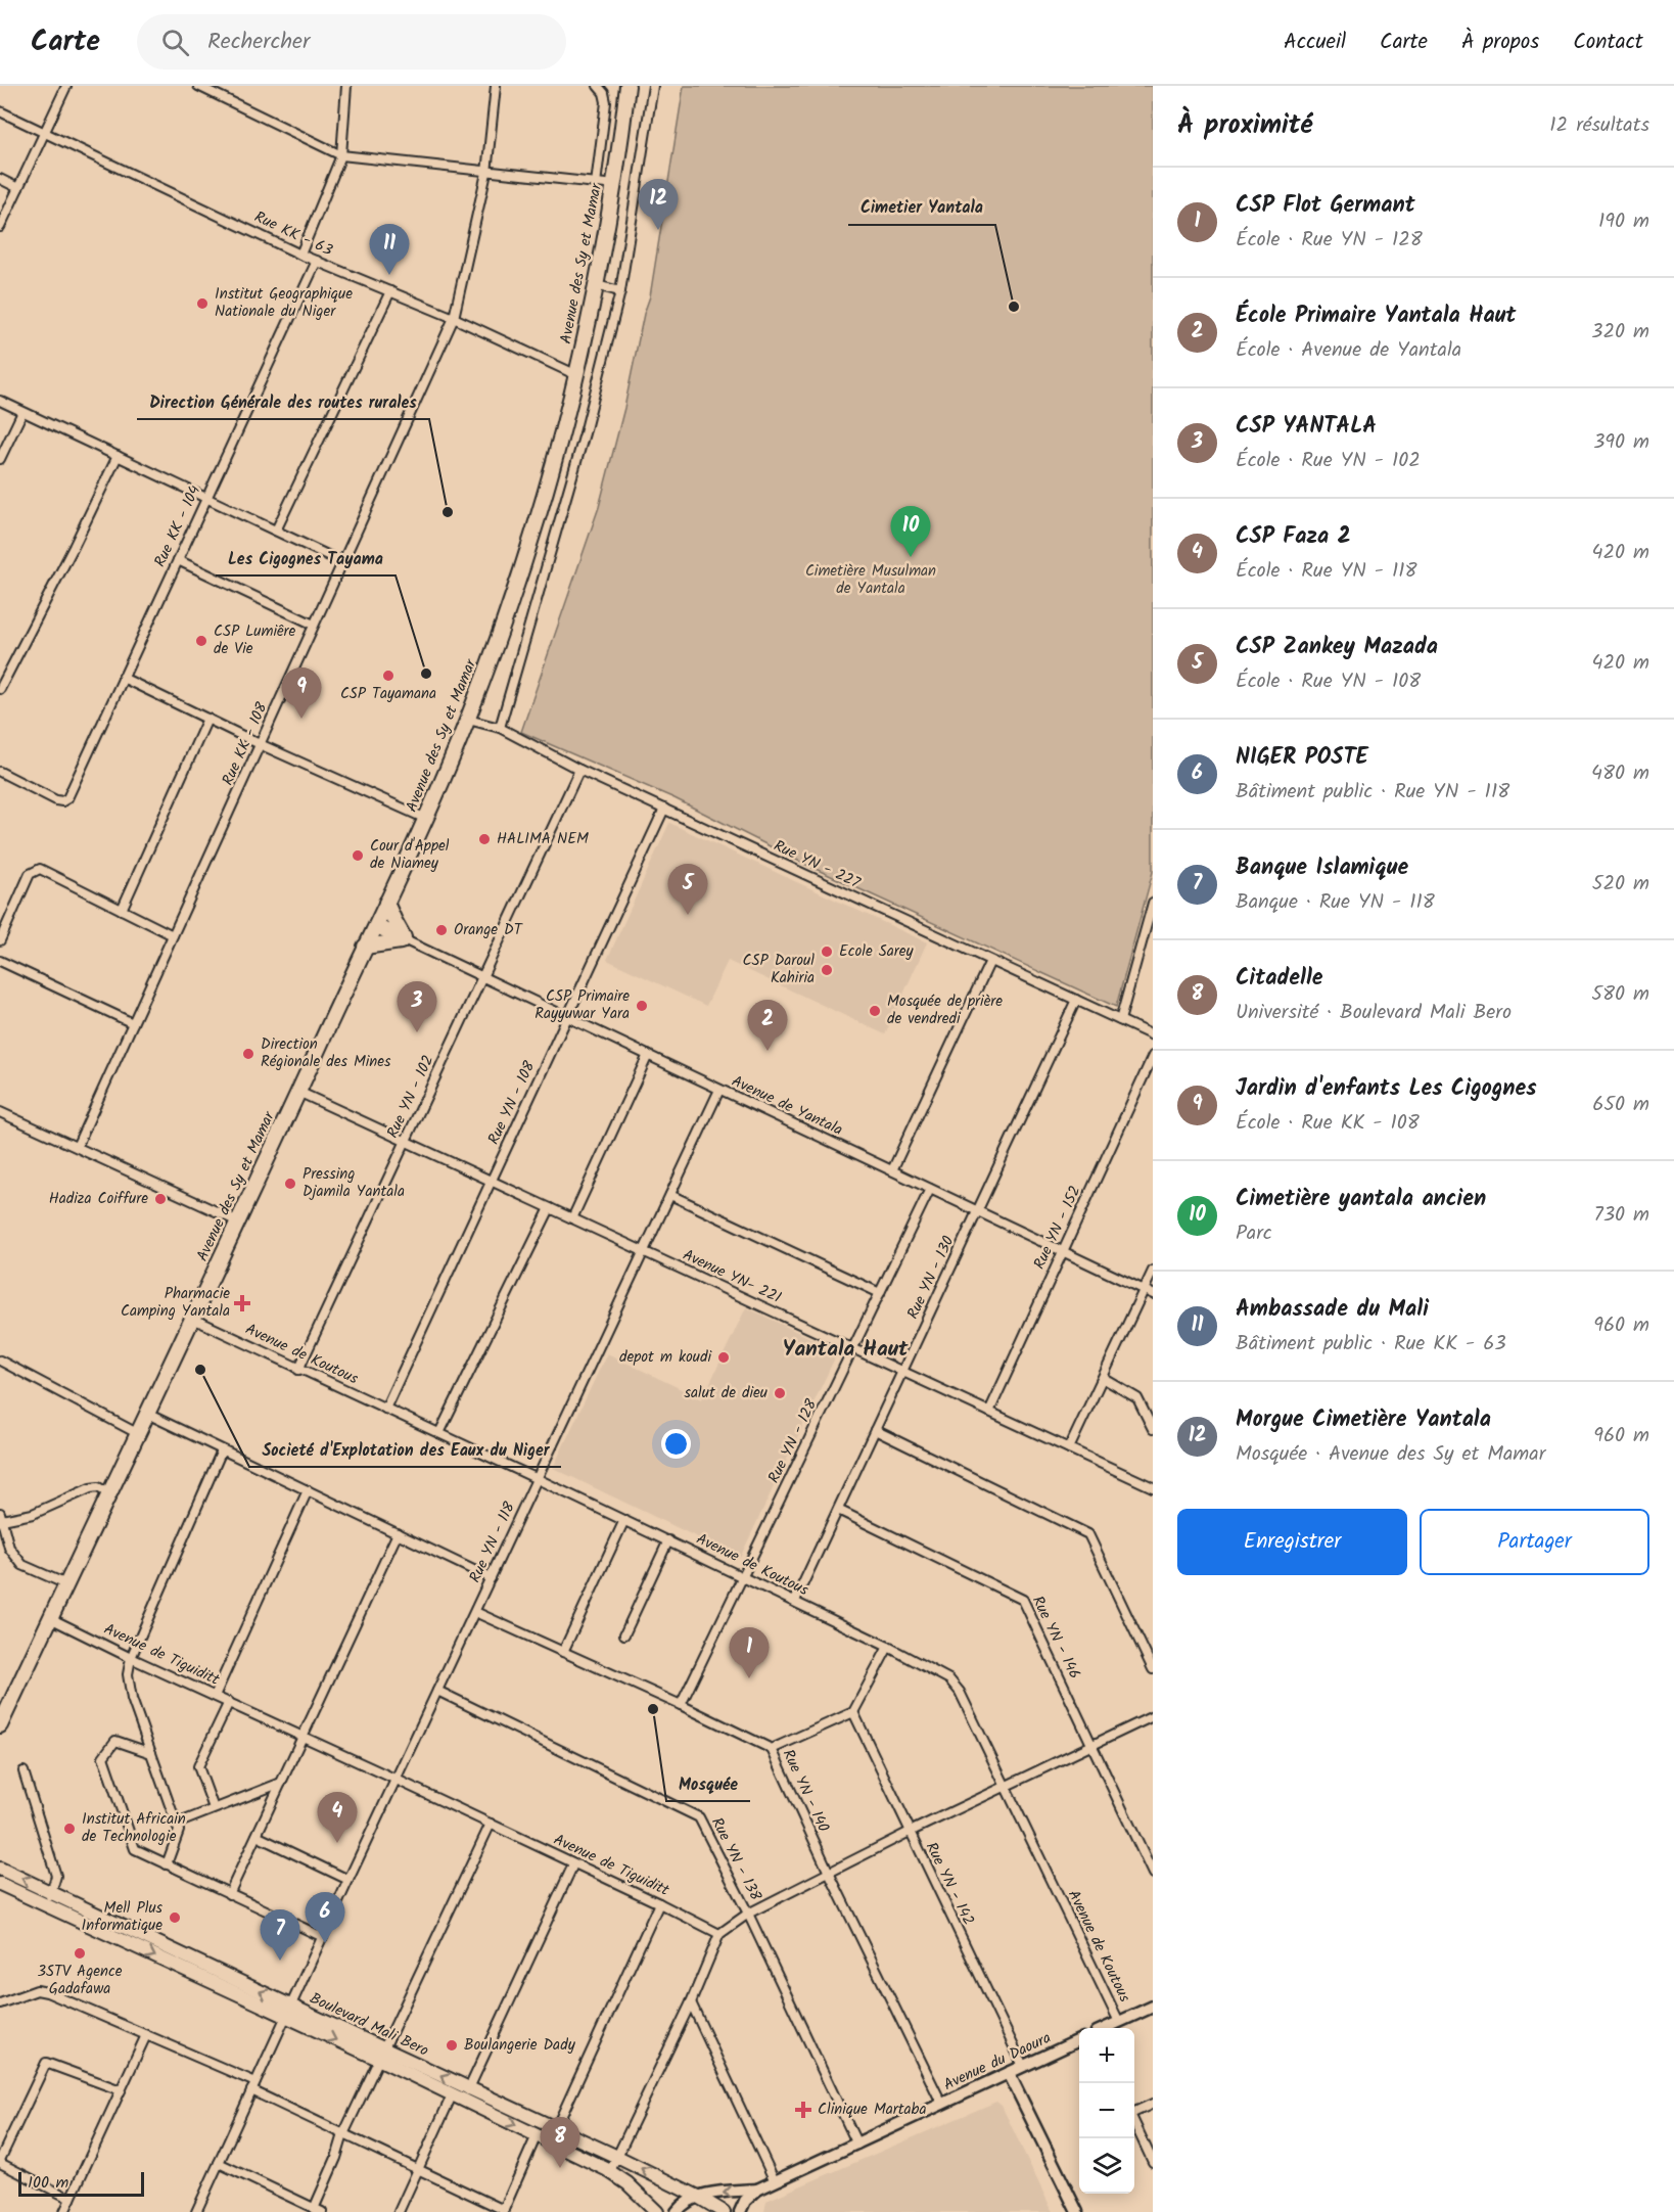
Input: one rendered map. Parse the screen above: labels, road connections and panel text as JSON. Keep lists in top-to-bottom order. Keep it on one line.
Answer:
{"streets":{"highway":["Avenue des Sy et Mamar"],"main road":["Boulevard Mali Bero"],"street":["Rue KK - 63","Rue KK - 104","Rue KK - 108","Rue YN - 227","Rue YN - 102","Rue YN - 108","Avenue de Yantala","Rue YN - 152","Avenue YN- 221","Rue YN - 130","Avenue de Koutous","Rue YN - 128","Rue YN - 118","Rue YN - 146","Avenue de Tiguiditt","Rue YN - 140","Rue YN - 138","Rue YN - 142","Avenue du Daoura"]},"crossings":[["Rue KK - 63","Avenue des Sy et Mamar"],["Rue KK - 63","Rue KK - 104"],["Rue KK - 63","Rue KK - 108"],["Avenue des Sy et Mamar","Rue YN - 227"],["Avenue des Sy et Mamar","Avenue de Yantala"],["Avenue des Sy et Mamar","Avenue YN- 221"],["Avenue des Sy et Mamar","Avenue de Koutous"],["Avenue des Sy et Mamar","Avenue de Tiguiditt"],["Rue YN - 227","Rue YN - 102"],["Rue YN - 227","Rue YN - 108"],["Rue YN - 227","Rue YN - 130"],["Rue YN - 102","Avenue de Yantala"],["Rue YN - 102","Avenue YN- 221"],["Rue YN - 102","Avenue de Koutous"],["Rue YN - 108","Avenue de Yantala"],["Rue YN - 108","Avenue YN- 221"],["Rue YN - 108","Avenue de Koutous"],["Avenue de Yantala","Rue YN - 152"],["Avenue de Yantala","Rue YN - 130"],["Avenue de Yantala","Rue YN - 128"],["Avenue de Yantala","Rue YN - 118"],["Rue YN - 152","Avenue YN- 221"],["Avenue YN- 221","Rue YN - 130"],["Avenue YN- 221","Rue YN - 128"],["Avenue YN- 221","Rue YN - 118"],["Rue YN - 130","Avenue de Koutous"],["Rue YN - 130","Rue YN - 146"],["Avenue de Koutous","Rue YN - 128"],["Avenue de Koutous","Rue YN - 118"],["Rue YN - 128","Rue YN - 140"],["Rue YN - 118","Avenue de Tiguiditt"],["Rue YN - 118","Rue YN - 140"],["Rue YN - 118","Rue YN - 138"],["Rue YN - 118","Boulevard Mali Bero"],["Rue YN - 140","Avenue du Daoura"],["Rue YN - 138","Avenue du Daoura"],["Rue YN - 142","Avenue du Daoura"],["Boulevard Mali Bero","Avenue du Daoura"]],"districts":["Yantala Haut"],"parks":["Cimetière Musulman de Yantala"],"places":{"other":["Institut Geographique Nationale du Niger","Cimetier Yantala","Direction Générale des routes rurales","CSP Lumiêre de Vie","Les Cigognes Tayama","CSP Tayamana","HALIMA NEM","Cour d'Appel de Niamey","Orange DT","Ecole Sarey","CSP Daroul Kahiria","CSP Primaire Rayyuwar Yara","Mosquée de prière de vendredi","Direction Régionale des Mines","Pressing Djamila Yantala","Hadiza Coiffure","depot m koudi","Societé d'Explotation des Eaux du Niger","salut de dieu","Mosquée","Institut Africain de Technologie","Mell Plus Informatique","3STV Agence Gadafawa","Boulangerie Dady"],"health":["Pharmacie Camping Yantala","Clinique Martaba"]},"scale_bar":"100 m","page":{"header":"Carte","search":"Rechercher","nav":["Accueil","Carte","À propos","Contact"],"heading":["À proximité","12 résultats"],"list":[{"mark":"1","name":"CSP Flot Germant","note":"École · Rue YN - 128","value":"190 m"},{"mark":"2","name":"École Primaire Yantala Haut","note":"École · Avenue de Yantala","value":"320 m"},{"mark":"3","name":"CSP YANTALA","note":"École · Rue YN - 102","value":"390 m"},{"mark":"4","name":"CSP Faza 2","note":"École · Rue YN - 118","value":"420 m"},{"mark":"5","name":"CSP Zankey Mazada","note":"École · Rue YN - 108","value":"420 m"},{"mark":"6","name":"NIGER POSTE","note":"Bâtiment public · Rue YN - 118","value":"480 m"},{"mark":"7","name":"Banque Islamique","note":"Banque · Rue YN - 118","value":"520 m"},{"mark":"8","name":"Citadelle","note":"Université · Boulevard Mali Bero","value":"580 m"},{"mark":"9","name":"Jardin d'enfants Les Cigognes","note":"École · Rue KK - 108","value":"650 m"},{"mark":"10","name":"Cimetière yantala ancien","note":"Parc","value":"730 m"},{"mark":"11","name":"Ambassade du Mali","note":"Bâtiment public · Rue KK - 63","value":"960 m"},{"mark":"12","name":"Morgue Cimetière Yantala","note":"Mosquée · Avenue des Sy et Mamar","value":"960 m"}],"pins":["12","11","10","9","5","3","2","1","4","6","7","8"],"buttons":["Enregistrer","Partager"],"map_buttons":["+","−"],"scale":"100 m"}}
